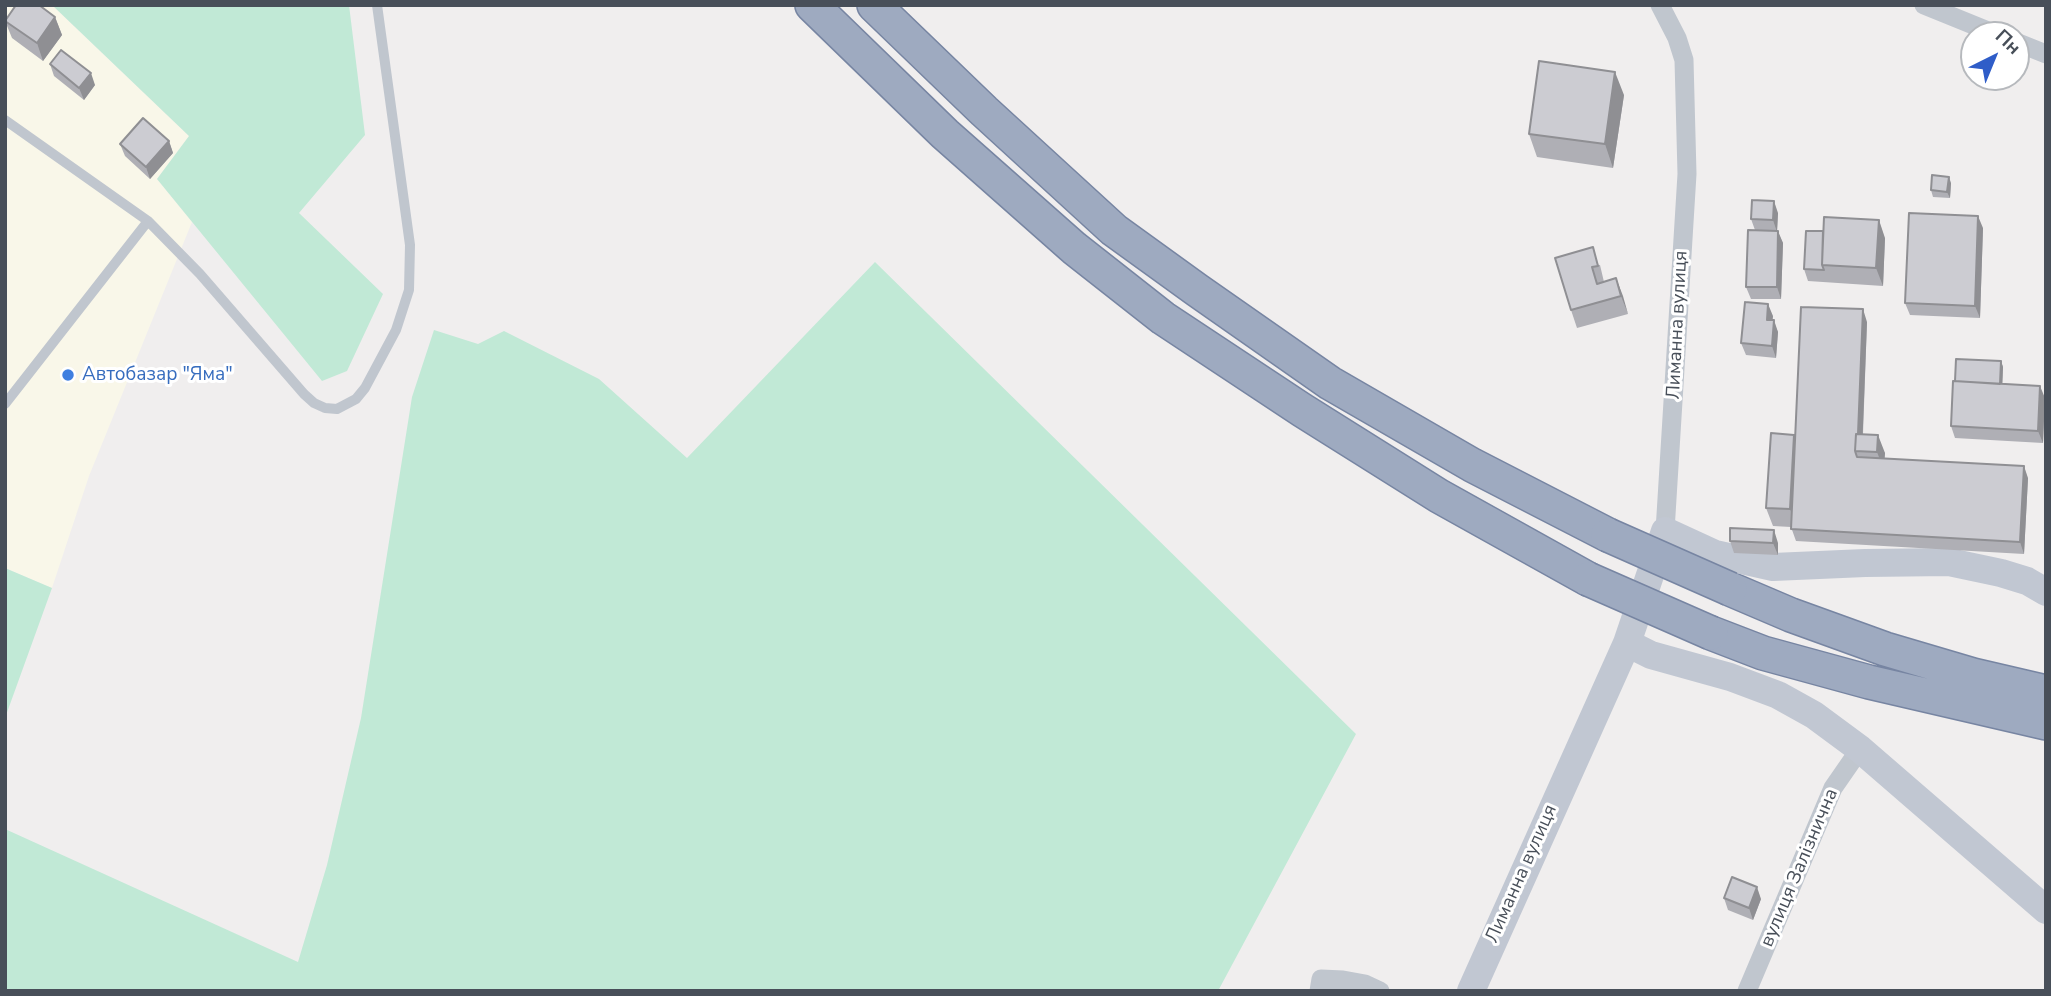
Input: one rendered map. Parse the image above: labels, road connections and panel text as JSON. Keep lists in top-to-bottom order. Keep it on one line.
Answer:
{"streets":{"main road":["Лиманна вулиця"],"street":["вулиця Залізнична"]},"places":["Автобазар \"Яма\""],"north":"top right"}
